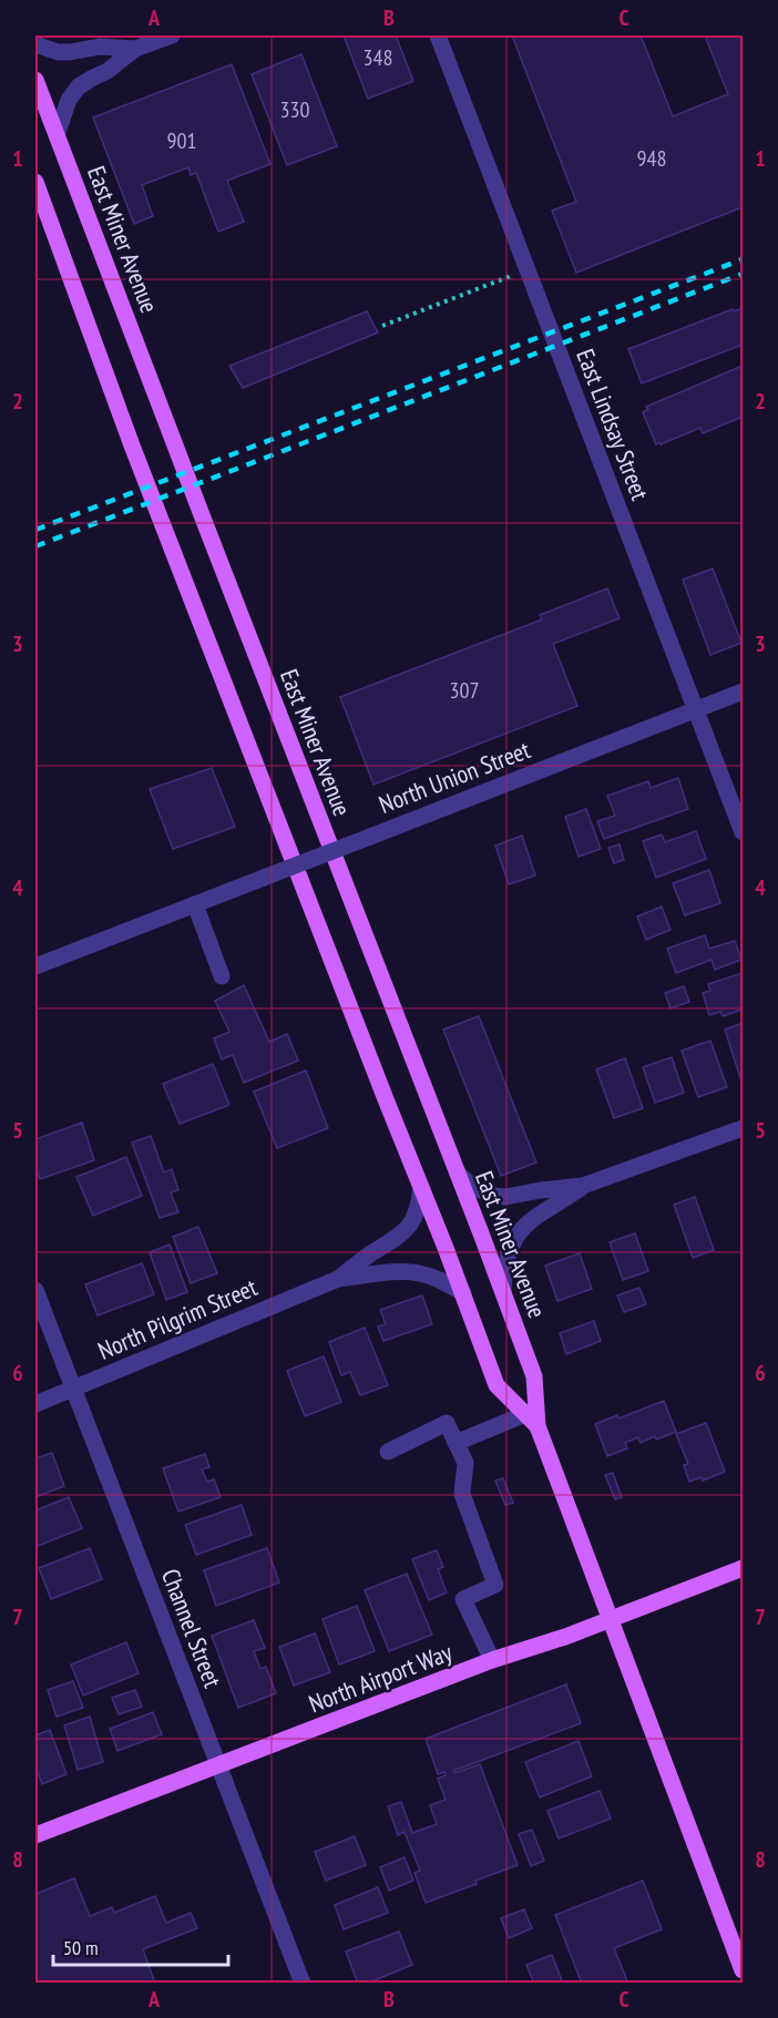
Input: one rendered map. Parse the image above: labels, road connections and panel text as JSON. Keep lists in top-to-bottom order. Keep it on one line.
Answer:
{"streets":{"main road":["East Miner Avenue","North Airport Way"],"street":["East Lindsay Street","North Union Street","North Pilgrim Street","Channel Street"]},"crossings":[["East Miner Avenue","North Pilgrim Street"],["East Miner Avenue","North Airport Way"],["East Lindsay Street","North Union Street"],["North Pilgrim Street","Channel Street"],["Channel Street","North Airport Way"]],"house_numbers":["348","330","901","948","307"],"scale_bar":"50 m","grid":{"columns":["A","B","C"],"rows":["1","2","3","4","5","6","7","8"]}}
